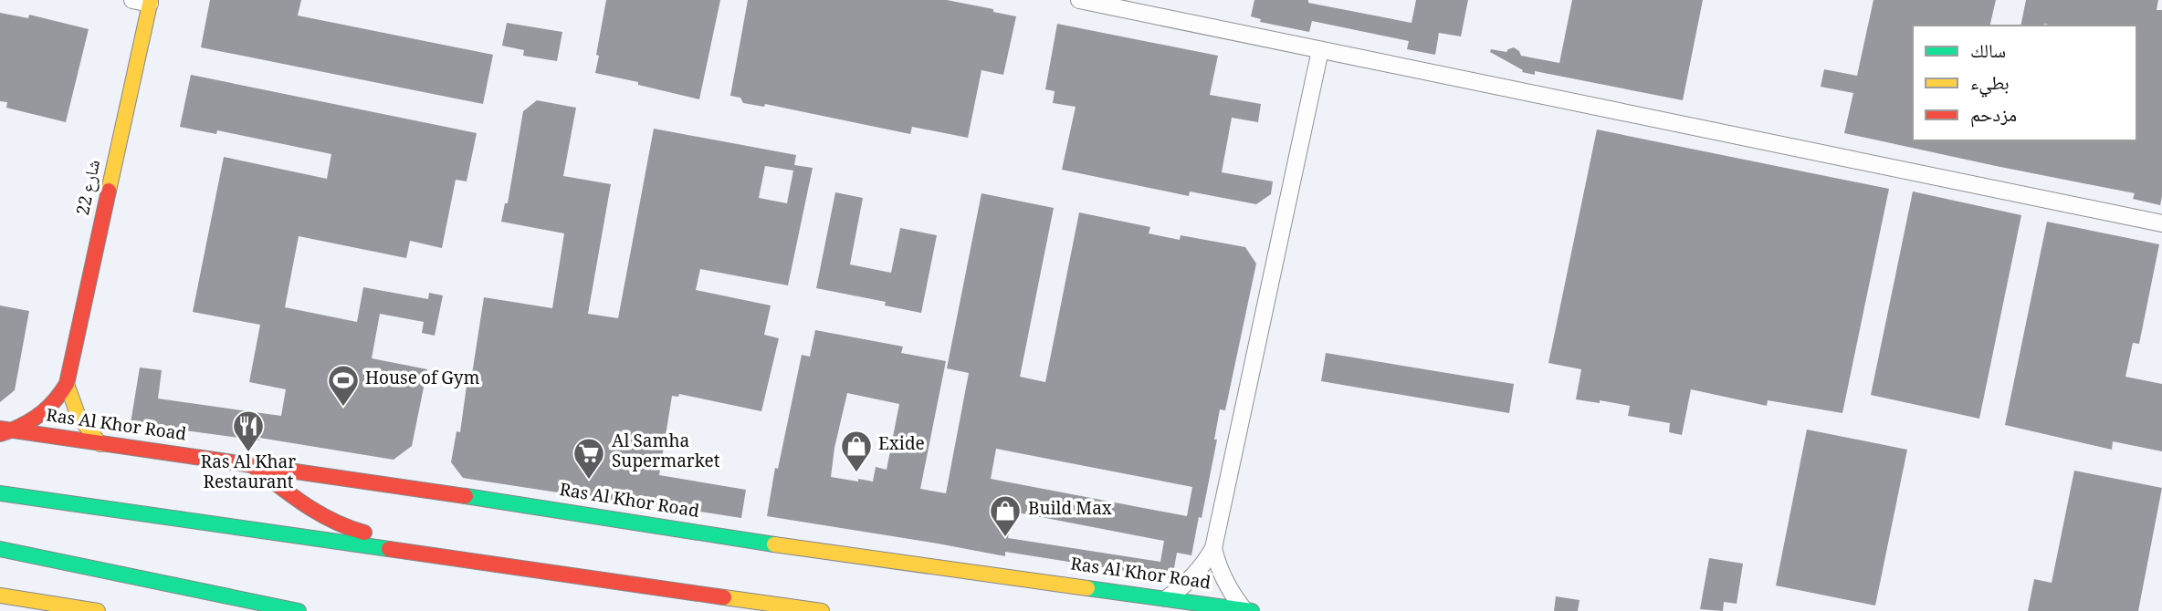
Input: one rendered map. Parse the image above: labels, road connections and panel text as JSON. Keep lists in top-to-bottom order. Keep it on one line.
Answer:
{"streets":{"main road":["شارع 22","Ras Al Khor Road"]},"crossings":[["شارع 22","Ras Al Khor Road"]],"places":{"sports":["House of Gym"],"restaurant":["Ras Al Khar Restaurant"],"shop":["Exide","Build Max"],"supermarket":["Al Samha Supermarket"]},"legend":["سالك","بطيء","مزدحم"]}
